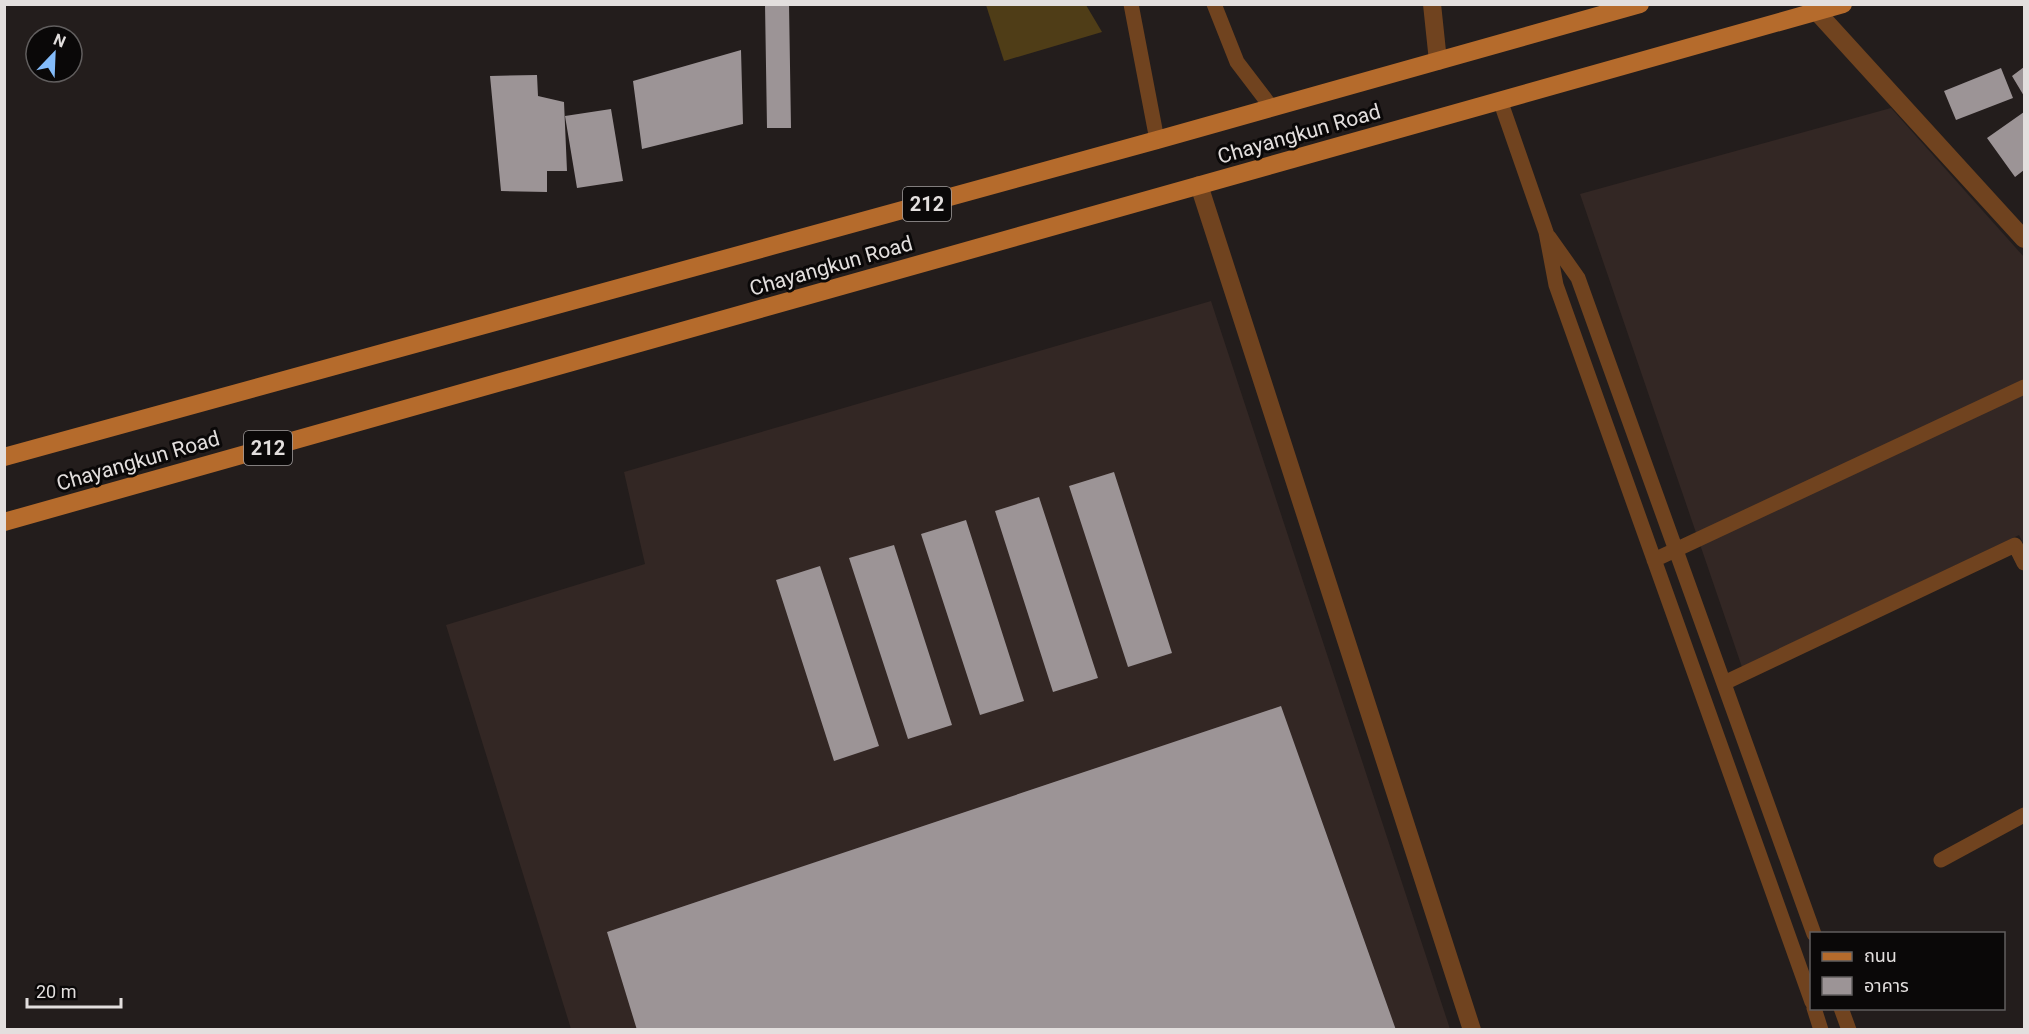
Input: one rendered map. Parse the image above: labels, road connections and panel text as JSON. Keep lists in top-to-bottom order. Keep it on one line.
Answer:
{"streets":{"main road":["Chayangkun Road","212"]},"legend":["ถนน","อาคาร"],"scale_bar":"20 m","north":"top right"}
